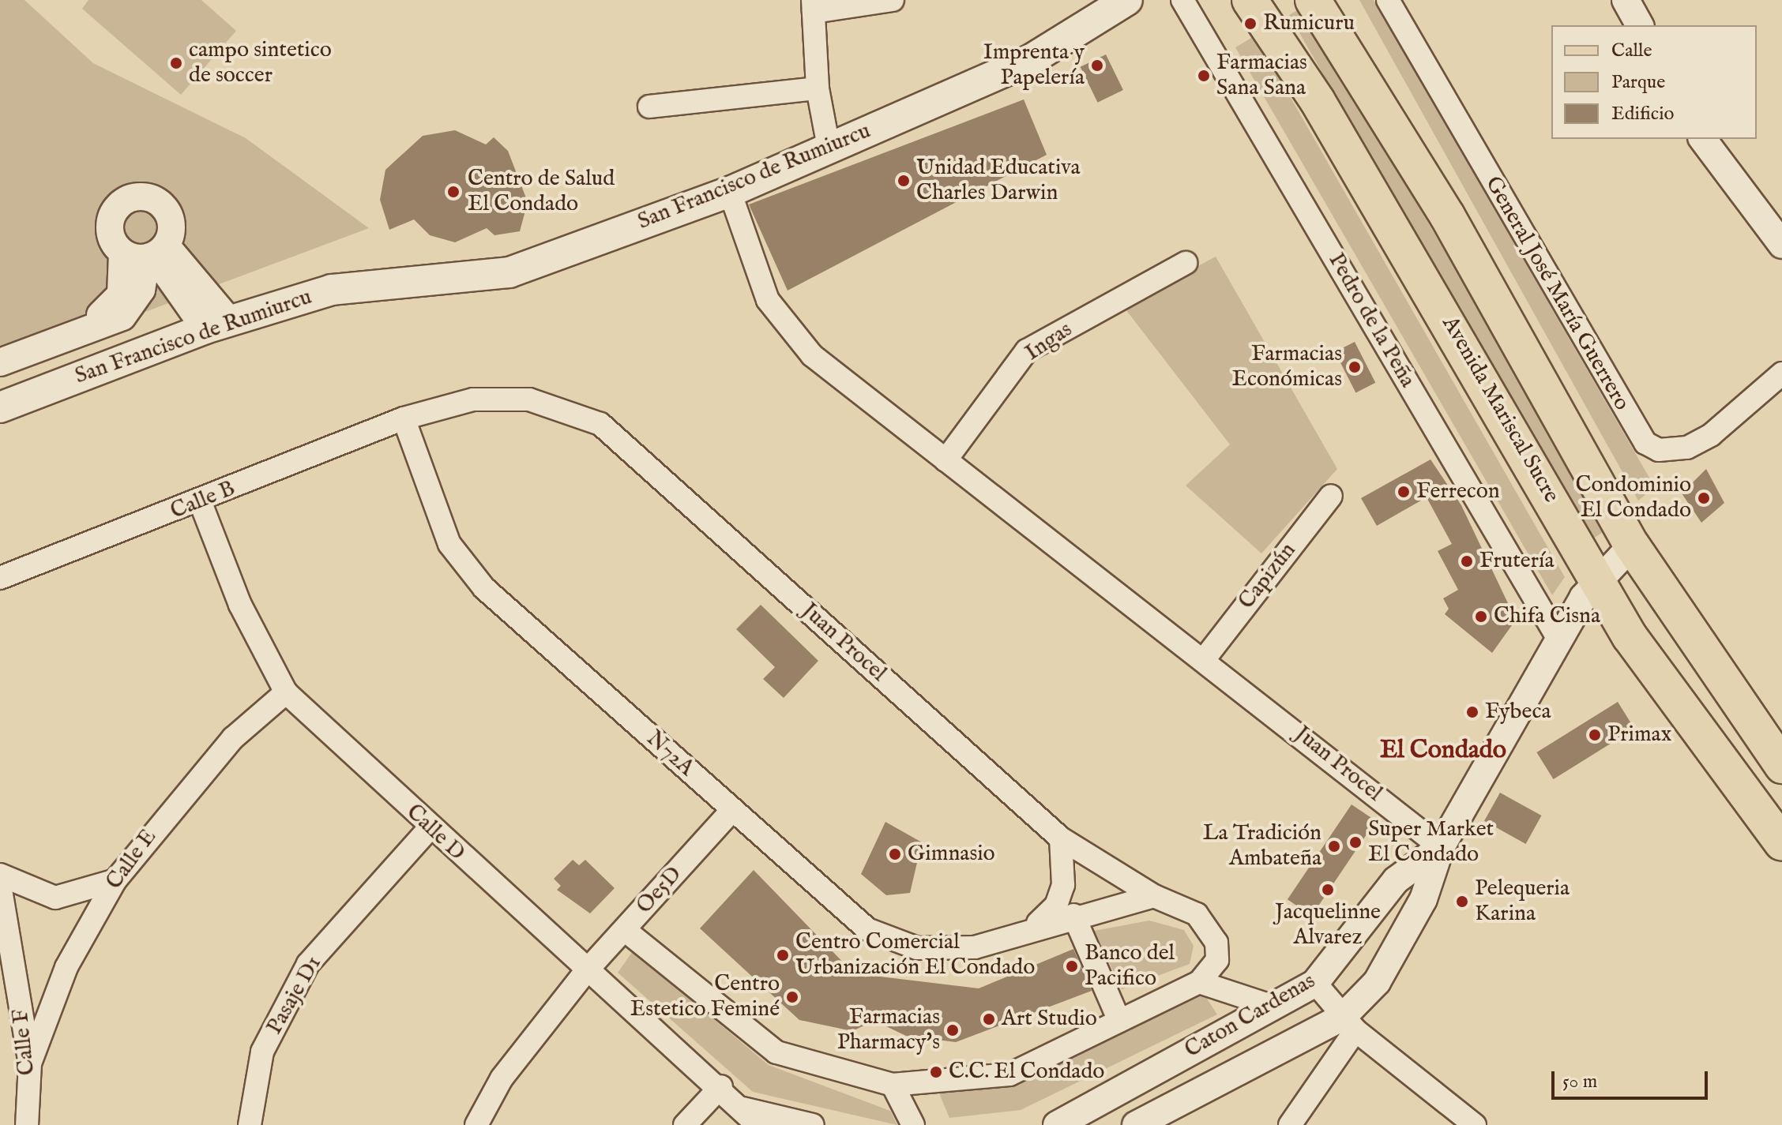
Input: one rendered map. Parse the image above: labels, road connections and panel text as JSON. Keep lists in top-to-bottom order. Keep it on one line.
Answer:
{"streets":{"main road":["San Francisco de Rumiurcu","Avenida Mariscal Sucre"],"street":["General José María Guerrero","Pedro de la Peña","Ingas","Calle B","Capizún","Juan Procel","N72A","Calle D","Calle E","Oe5D","Pasaje D1","Caton Cardenas","Calle F"]},"crossings":[["San Francisco de Rumiurcu","Juan Procel"],["Pedro de la Peña","Caton Cardenas"],["Ingas","Juan Procel"],["Avenida Mariscal Sucre","Caton Cardenas"],["Calle B","Juan Procel"],["Calle B","N72A"],["Calle B","Calle D"],["Capizún","Juan Procel"],["Juan Procel","N72A"],["Juan Procel","Caton Cardenas"],["N72A","Oe5D"],["Calle D","Calle E"],["Calle D","Oe5D"],["Calle D","Pasaje D1"],["Calle E","Calle F"]],"districts":["El Condado"],"places":["Rumicuru","campo sintetico de soccer","Imprenta y Papelería","Farmacias Sana Sana","Unidad Educativa Charles Darwin","Centro de Salud El Condado","Farmacias Económicas","Ferrecon","Condominio El Condado","Frutería","Chifa Cisna","Fybeca","Primax","Super Market El Condado","La Tradición Ambateña","Gimnasio","Jacquelinne Alvarez","Pelequeria Karina","Centro Comercial Urbanización El Condado","Banco del Pacifico","Centro Estetico Feminé","Art Studio","Farmacias Pharmacy's","C.C. El Condado"],"legend":["Calle","Parque","Edificio"],"scale_bar":"50 m"}
